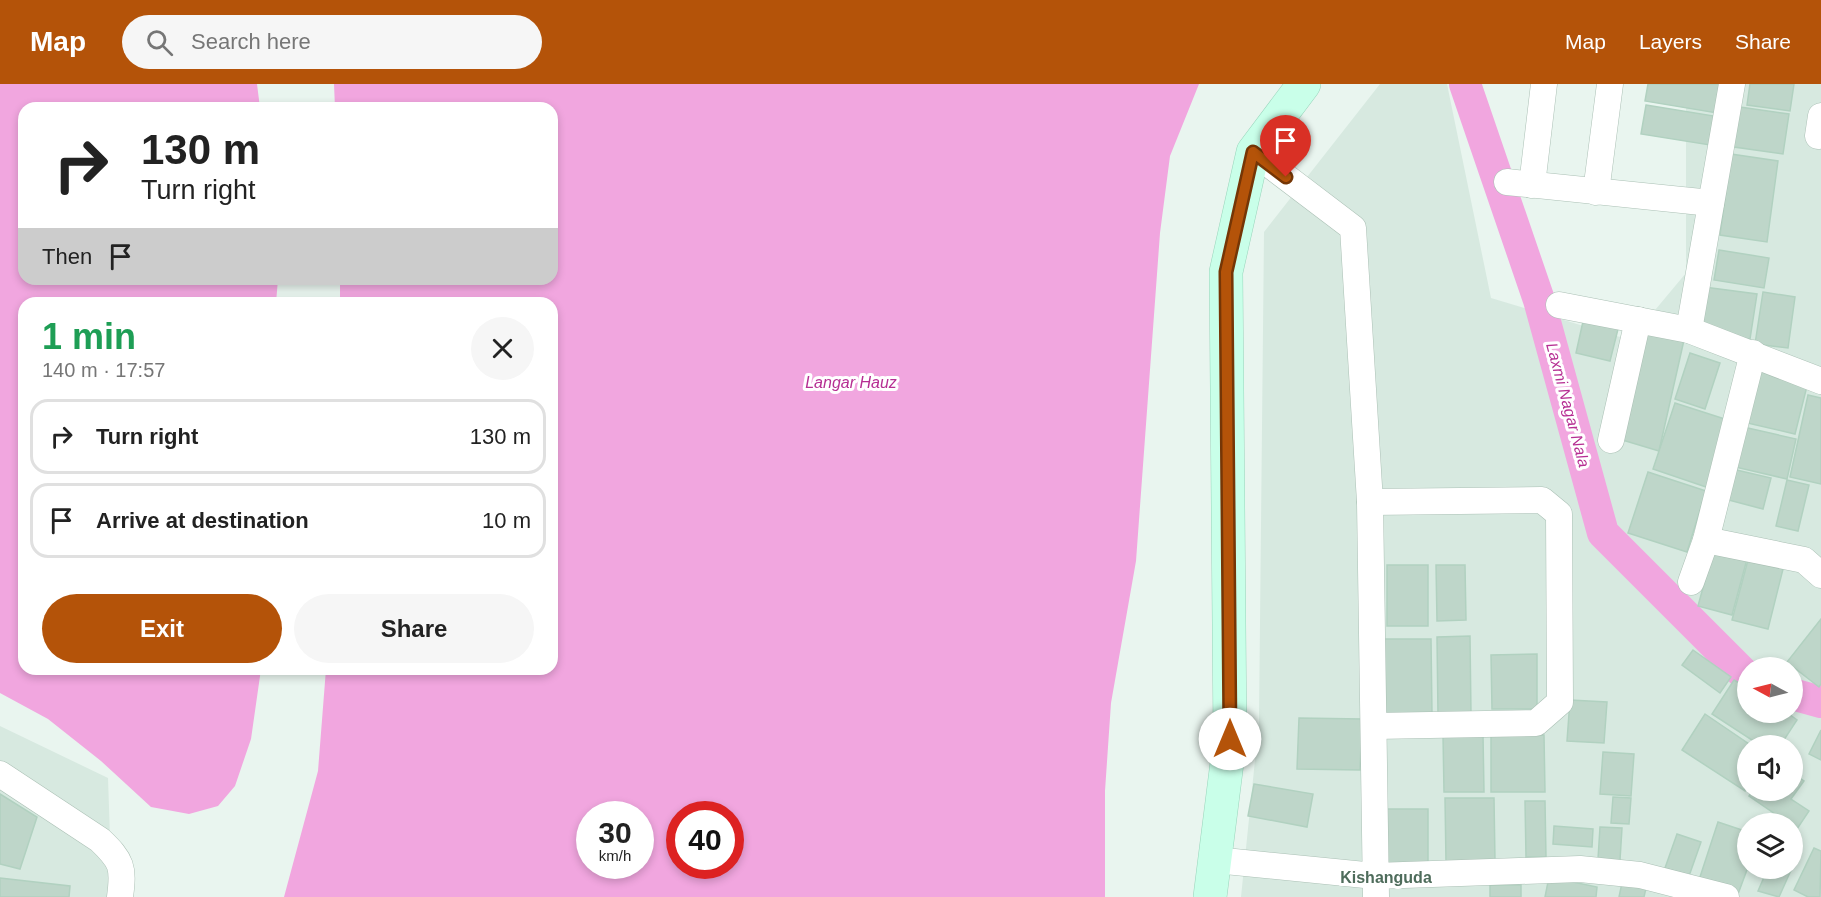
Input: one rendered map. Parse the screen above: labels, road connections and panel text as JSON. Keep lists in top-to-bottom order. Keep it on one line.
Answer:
{"districts":["Kishanguda"],"water":["Langar Hauz","Laxmi Nagar Nala"],"north":"left","page":{"header":"Map","search":"Search here","nav":["Map","Layers","Share"],"turn":["130 m","Turn right"],"then":"Then","heading":["1 min","140 m · 17:57"],"list":[{"name":"Turn right","value":"130 m"},{"name":"Arrive at destination","value":"10 m"}],"buttons":["Exit","Share"],"speed":"30 km/h","limit":"40"}}
